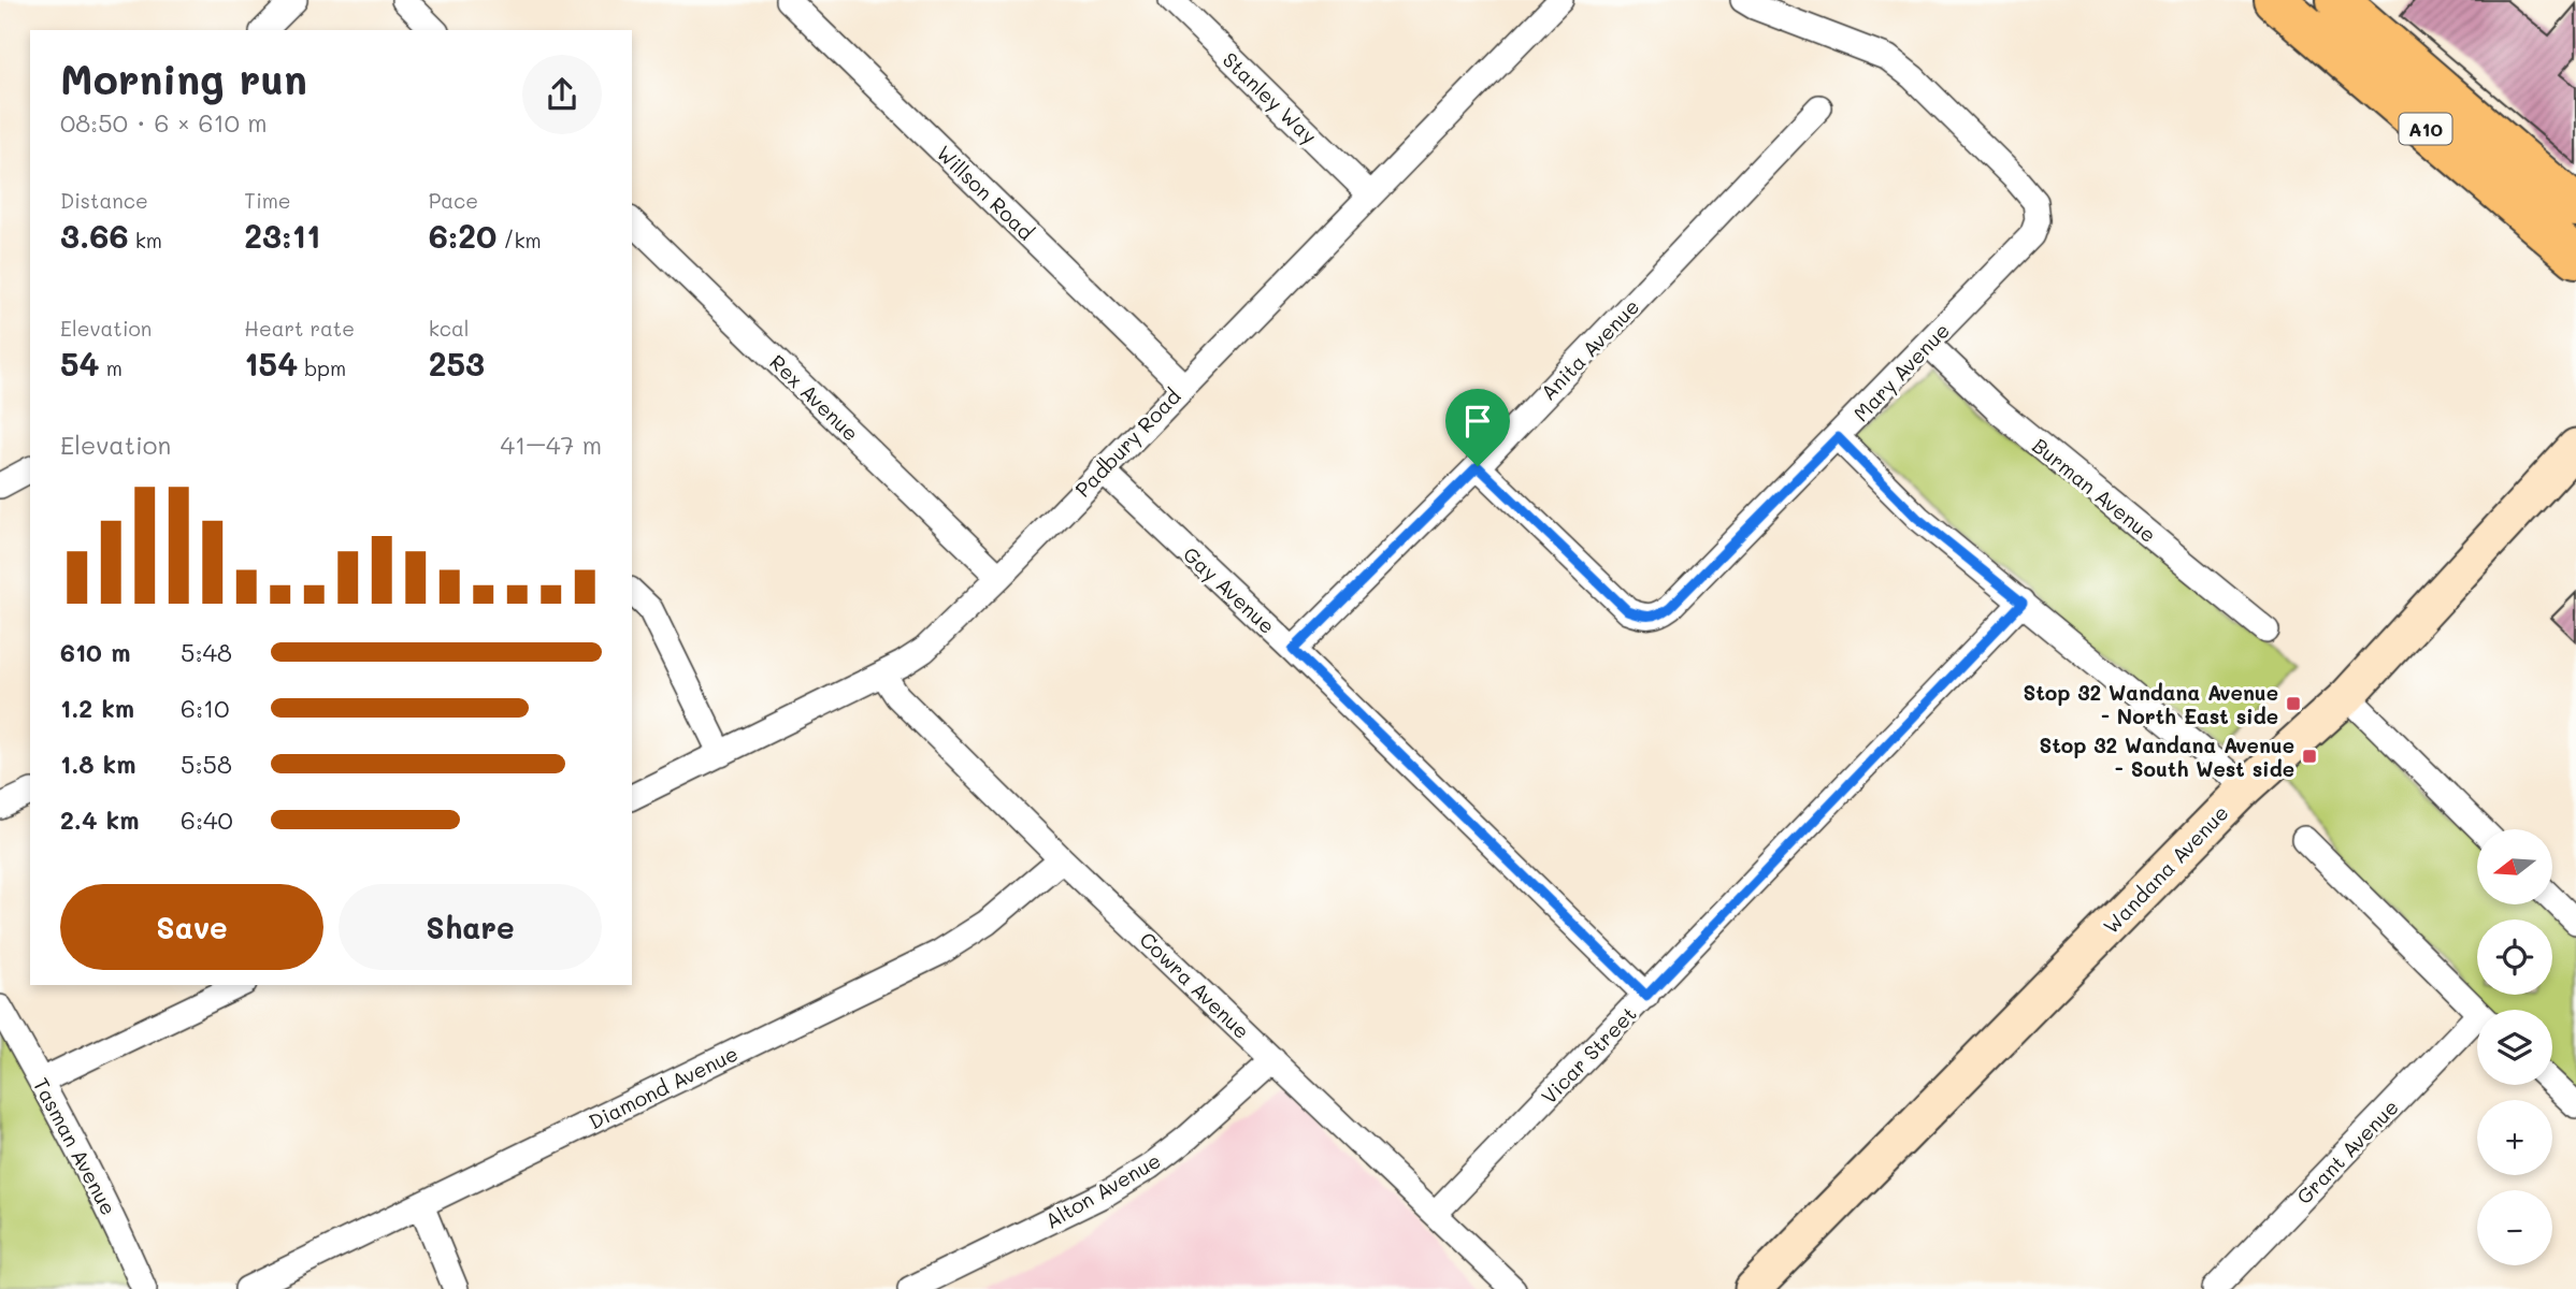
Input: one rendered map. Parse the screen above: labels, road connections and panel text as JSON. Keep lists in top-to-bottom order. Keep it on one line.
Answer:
{"streets":{"highway":["A10"],"street":["Stanley Way","Willson Road","Anita Avenue","Mary Avenue","Rex Avenue","Padbury Road","Burman Avenue","Gay Avenue","Wandana Avenue","Cowra Avenue","Vicar Street","Diamond Avenue","Tasman Avenue","Grant Avenue","Alton Avenue"]},"crossings":[["Stanley Way","Padbury Road"],["Willson Road","Padbury Road"],["Anita Avenue","Mary Avenue"],["Anita Avenue","Gay Avenue"],["Mary Avenue","Burman Avenue"],["Rex Avenue","Padbury Road"],["Padbury Road","Gay Avenue"],["Padbury Road","Cowra Avenue"],["Gay Avenue","Vicar Street"],["Cowra Avenue","Vicar Street"],["Cowra Avenue","Diamond Avenue"],["Cowra Avenue","Alton Avenue"]],"places":{"transit":["Stop 32 Wandana Avenue - North East side","Stop 32 Wandana Avenue - South West side"]},"north":"left","page":{"heading":["Morning run","08:50 · 6 × 610 m"],"stats":[["Distance","3.66 km"],["Time","23:11"],["Pace","6:20 /km"],["Elevation","54 m"],["Heart rate","154 bpm"],["kcal","253"]],"chart":["Elevation","41–47 m"],"list":[{"name":"610 m","note":"5:48"},{"name":"1.2 km","note":"6:10"},{"name":"1.8 km","note":"5:58"},{"name":"2.4 km","note":"6:40"}],"map_buttons":["+","−"],"buttons":["Save","Share"]}}
